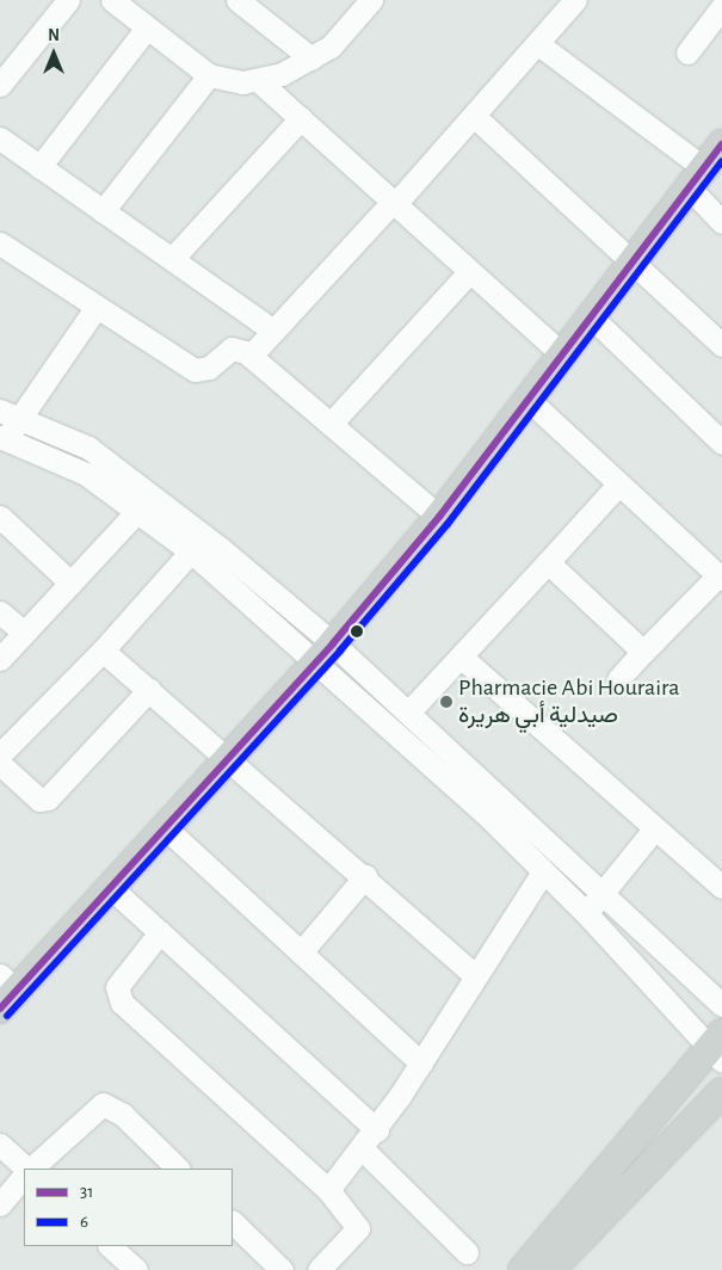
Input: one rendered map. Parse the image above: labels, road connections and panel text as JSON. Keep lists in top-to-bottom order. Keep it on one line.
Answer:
{"places":["Pharmacie Abi Houraira صيدلية أبي هريرة"],"lines":["transit line 31","transit line 6"],"legend":["31","6"],"north":"top"}
